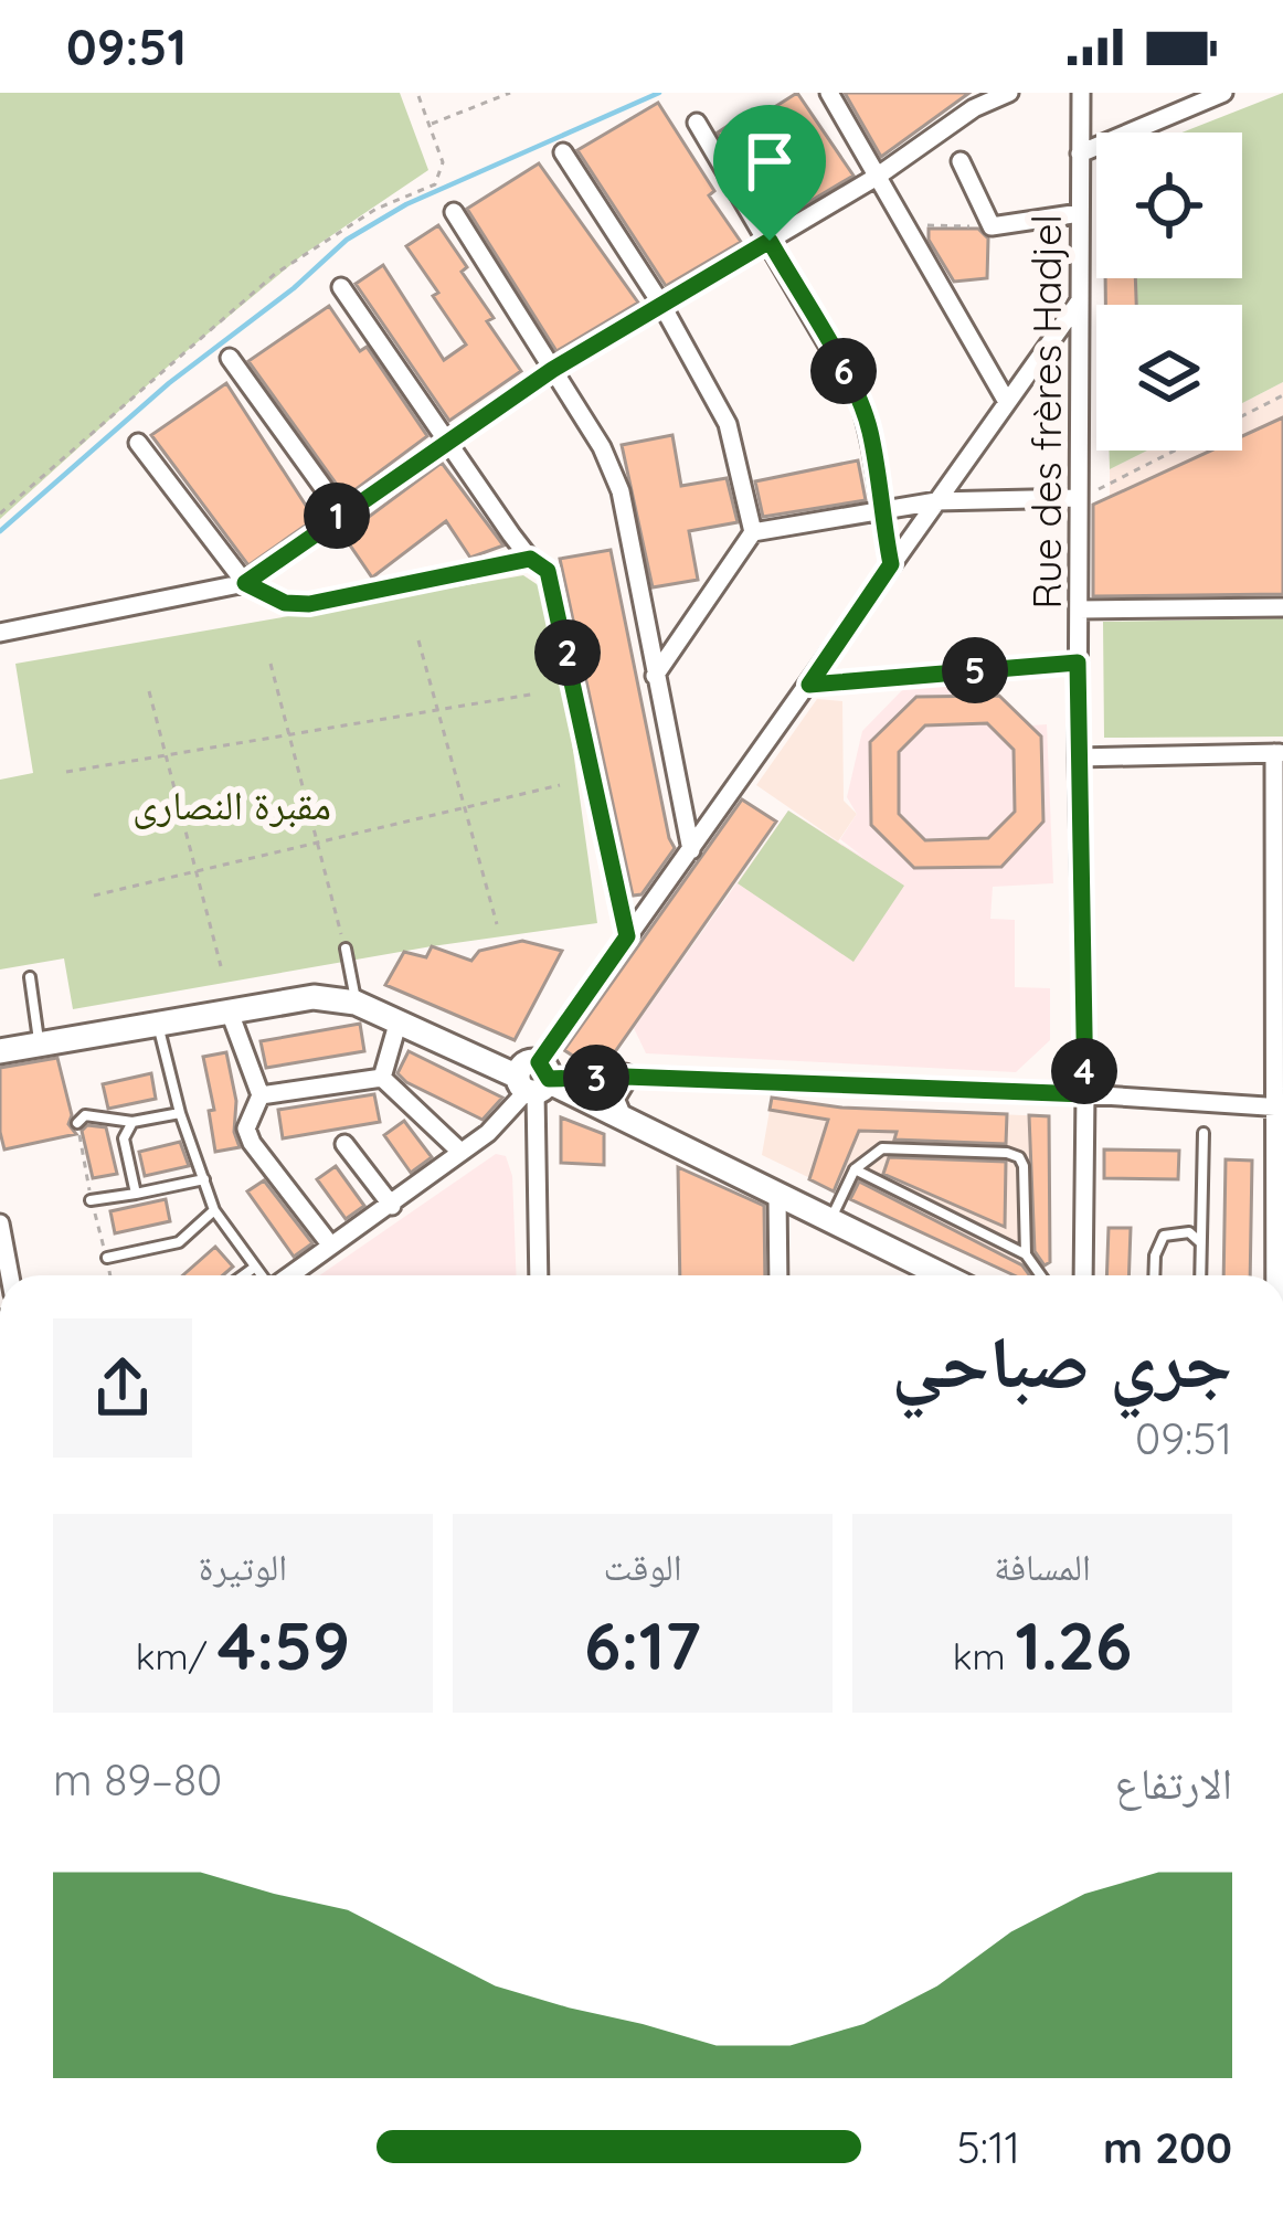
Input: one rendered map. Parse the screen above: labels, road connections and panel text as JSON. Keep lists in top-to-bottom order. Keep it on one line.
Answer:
{"streets":{"street":["Rue des frères Hadjel"]},"parks":["مقبرة النصارى"],"page":{"status":"09:51","pins":["6","1","2","5","4","3"],"heading":["جري صباحي","09:51"],"stats":[["المسافة","1.26 km"],["الوقت","6:17"],["الوتيرة","4:59 /km"]],"chart":["الارتفاع","80–89 m"],"list":[{"name":"200 m","note":"5:11"}]}}
